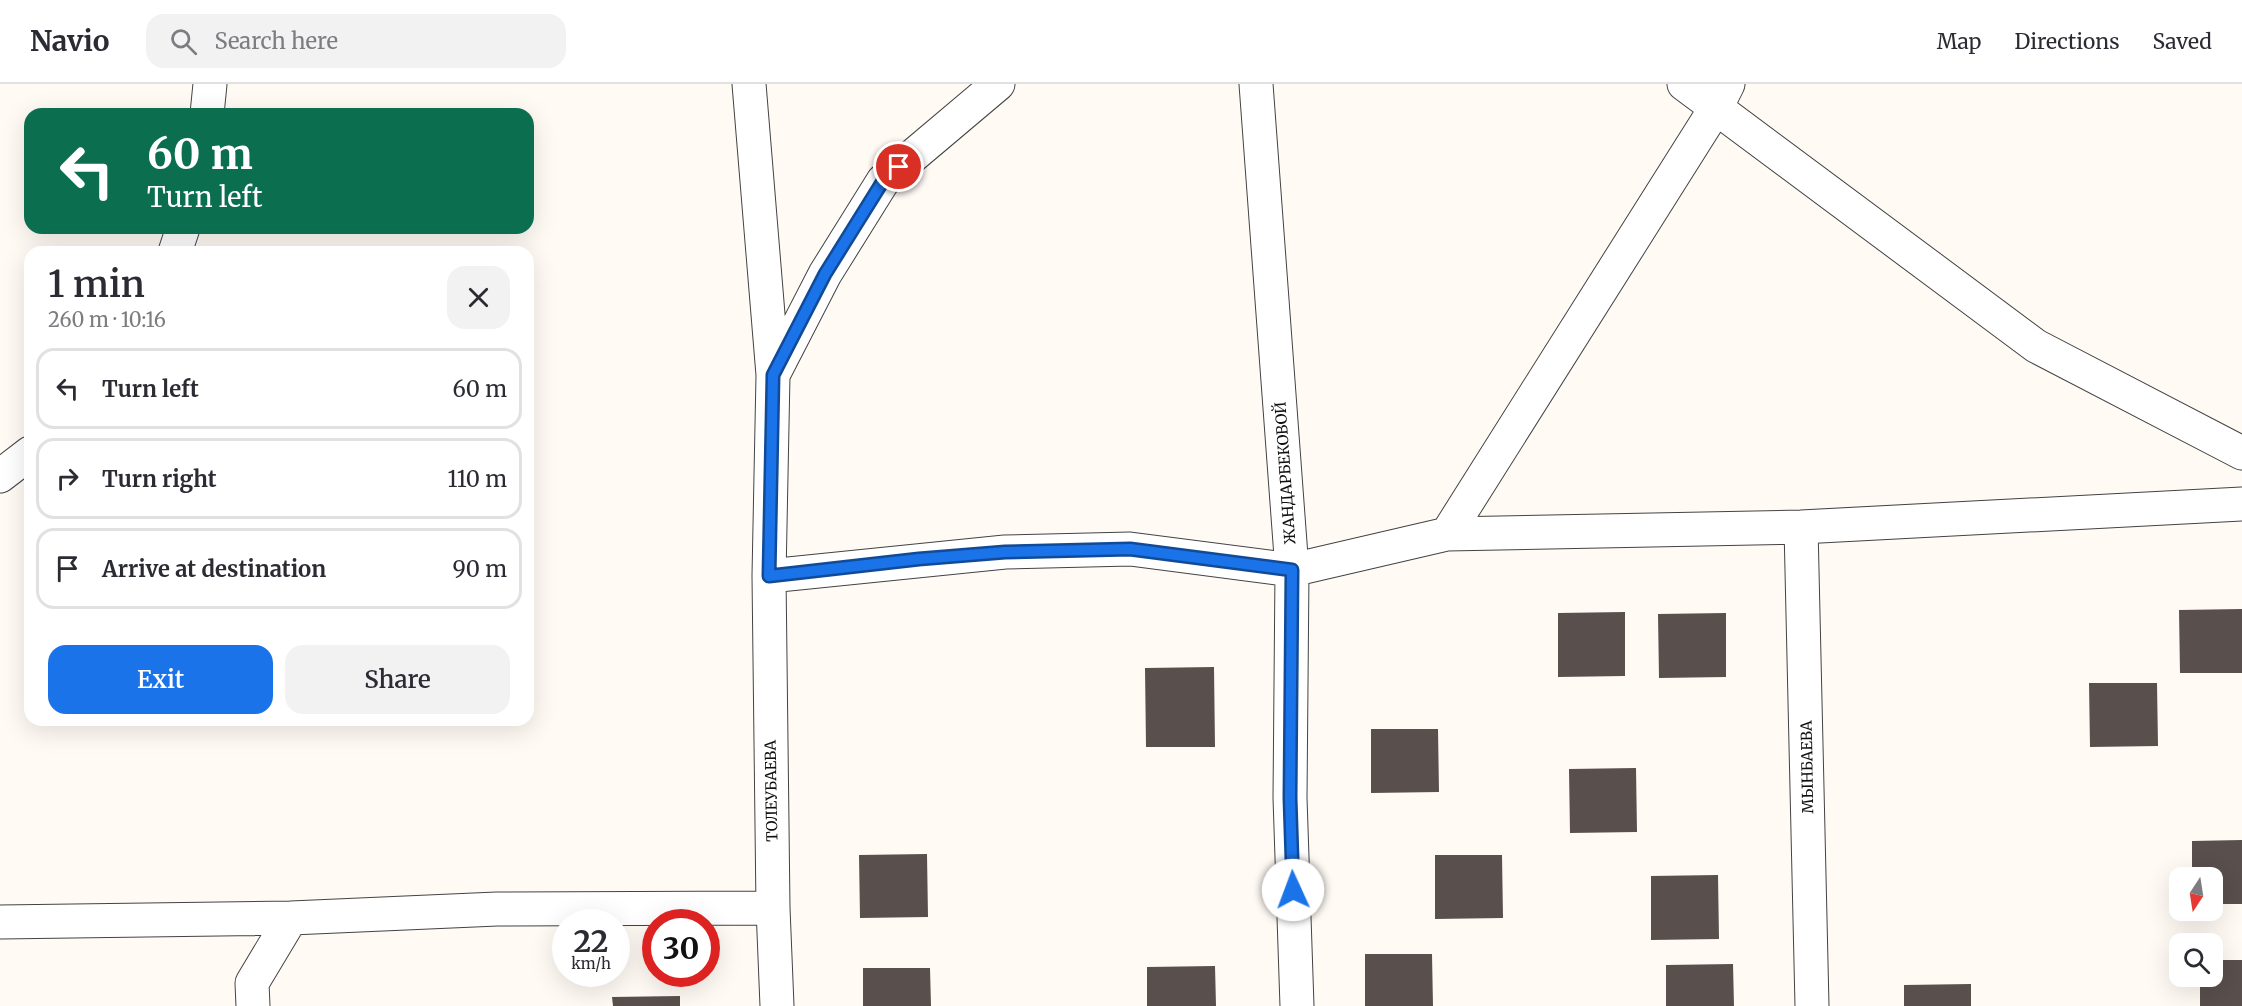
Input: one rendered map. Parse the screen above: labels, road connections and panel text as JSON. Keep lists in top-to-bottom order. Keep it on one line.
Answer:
{"streets":{"street":["ЖАНДАРБЕКОВОЙ","МЫНБАЕВА","ТОЛЕУБАЕВА"]},"north":"bottom","page":{"header":"Navio","search":"Search here","nav":["Map","Directions","Saved"],"turn":["60 m","Turn left"],"heading":["1 min","260 m · 10:16"],"list":[{"name":"Turn left","value":"60 m"},{"name":"Turn right","value":"110 m"},{"name":"Arrive at destination","value":"90 m"}],"buttons":["Exit","Share"],"speed":"22 km/h","limit":"30"}}
